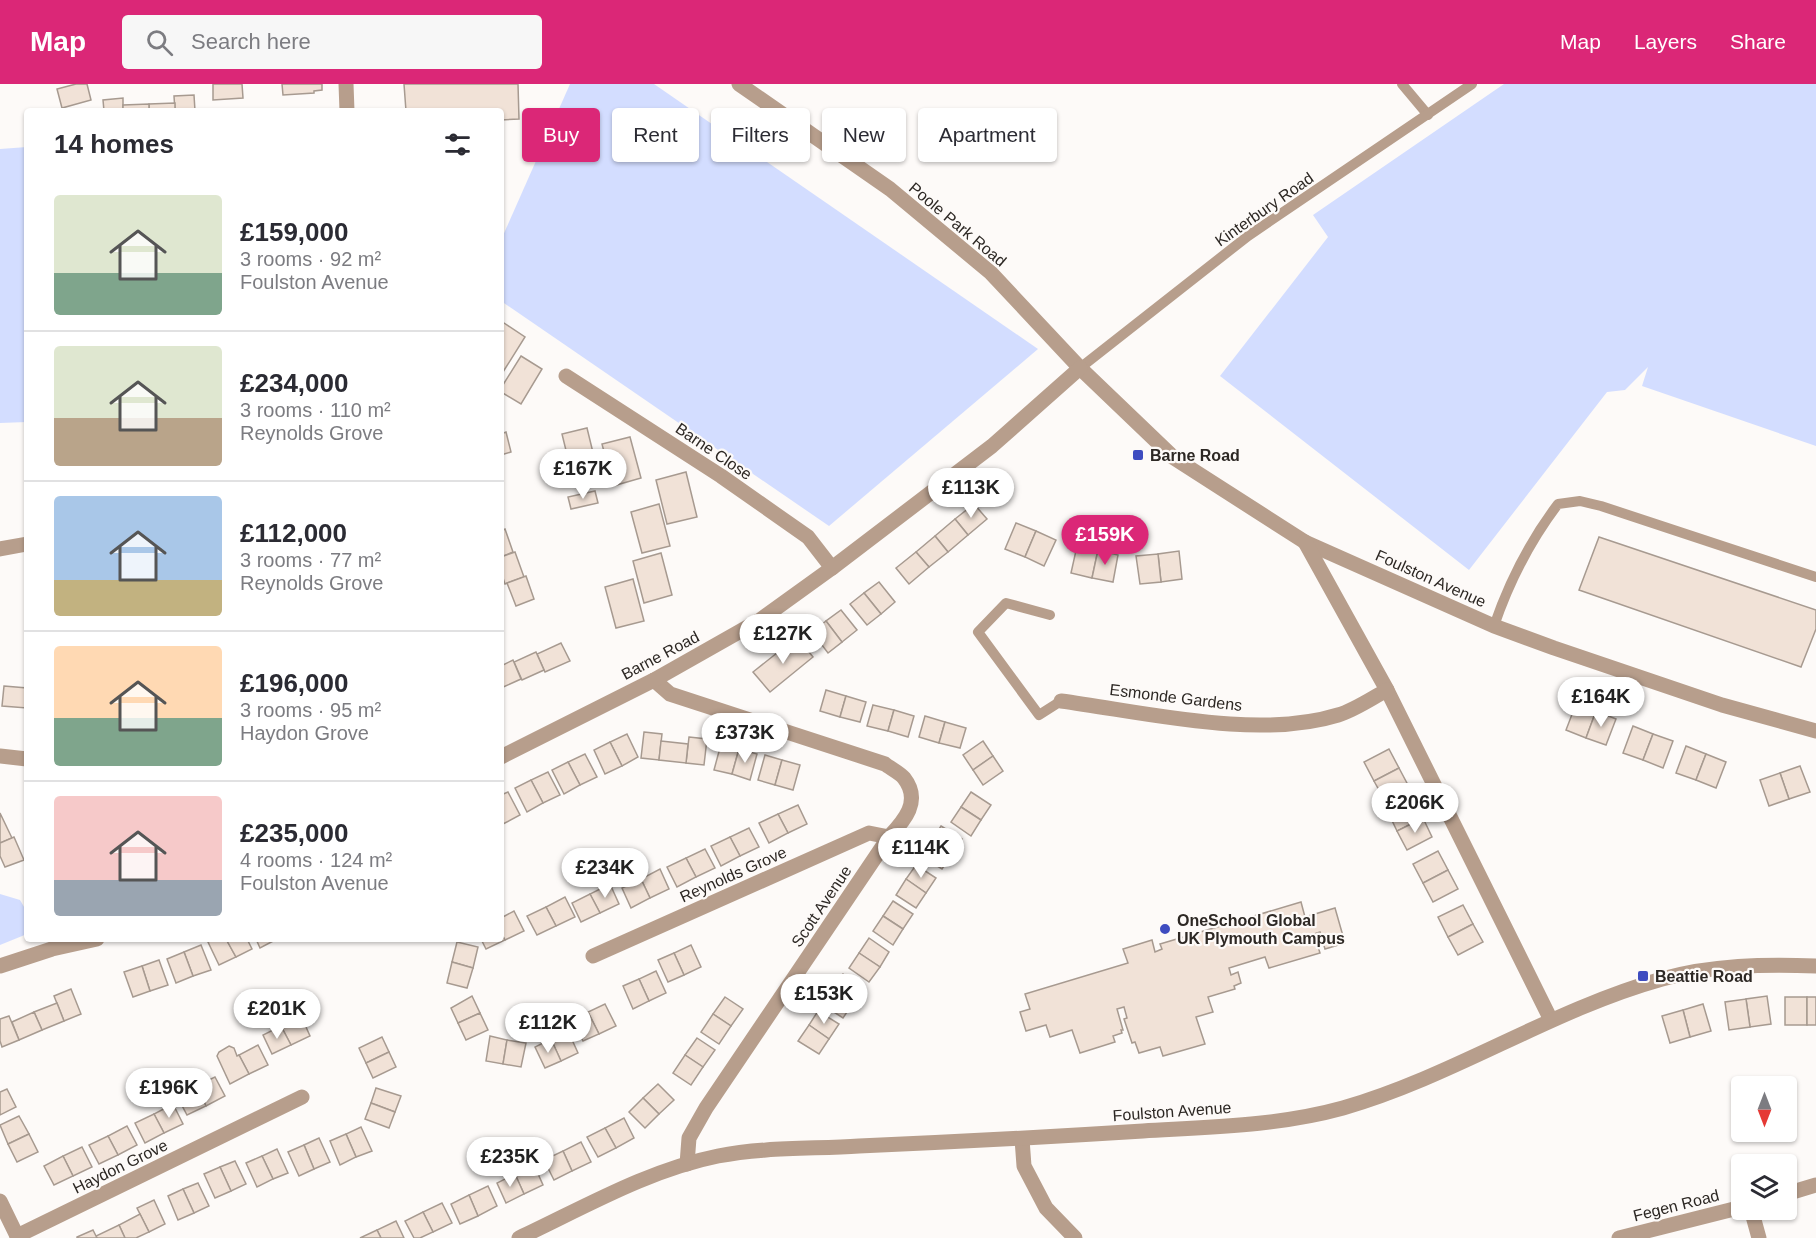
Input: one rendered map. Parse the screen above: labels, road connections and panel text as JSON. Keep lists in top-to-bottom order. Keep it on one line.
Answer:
{"streets":{"street":["Poole Park Road","Barne Close","Foulston Avenue","Barne Road","Esmonde Gardens","Reynolds Grove","Scott Avenue","Haydon Grove","Fegen Road"],"lane":["Kinterbury Road"]},"crossings":[["Kinterbury Road","Poole Park Road"],["Kinterbury Road","Foulston Avenue"],["Kinterbury Road","Barne Road"],["Poole Park Road","Foulston Avenue"],["Poole Park Road","Barne Road"],["Barne Close","Barne Road"],["Foulston Avenue","Barne Road"],["Foulston Avenue","Scott Avenue"],["Barne Road","Scott Avenue"],["Reynolds Grove","Scott Avenue"]],"places":{"transit":["Barne Road","Beattie Road"],"other":["OneSchool Global UK Plymouth Campus"]},"north":"bottom","page":{"header":"Map","search":"Search here","nav":["Map","Layers","Share"],"chip":["Buy","Rent","Filters","New","Apartment"],"heading":"14 homes","list":[{"name":"£159,000","note":"3 rooms · 92 m² · Foulston Avenue"},{"name":"£234,000","note":"3 rooms · 110 m² · Reynolds Grove"},{"name":"£112,000","note":"3 rooms · 77 m² · Reynolds Grove"},{"name":"£196,000","note":"3 rooms · 95 m² · Haydon Grove"},{"name":"£235,000","note":"4 rooms · 124 m² · Foulston Avenue"}],"price":["£167K","£113K","£159K","£127K","£164K","£373K","£206K","£114K","£234K","£153K","£201K","£112K","£196K","£235K"]}}
